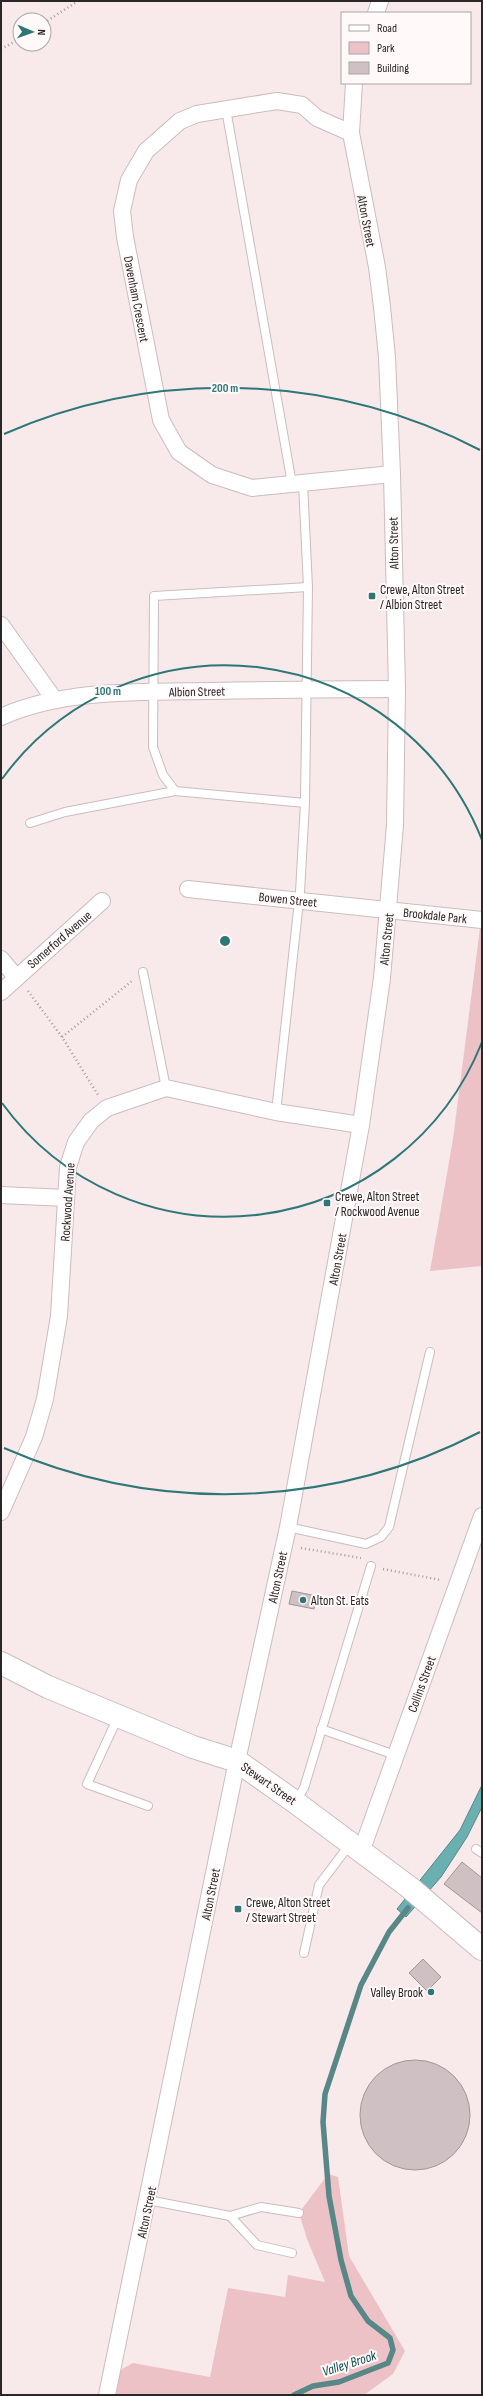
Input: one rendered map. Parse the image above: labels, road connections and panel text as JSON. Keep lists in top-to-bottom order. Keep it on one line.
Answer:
{"streets":{"street":["Alton Street","Davenham Crescent","Albion Street","Bowen Street","Brookdale Park","Somerford Avenue","Rockwood Avenue","Collins Street","Stewart Street"]},"crossings":[["Alton Street","Davenham Crescent"],["Alton Street","Albion Street"],["Alton Street","Bowen Street"],["Alton Street","Brookdale Park"],["Alton Street","Stewart Street"],["Bowen Street","Brookdale Park"],["Collins Street","Stewart Street"]],"water":["Valley Brook"],"places":{"transit":["Crewe, Alton Street / Albion Street","Crewe, Alton Street / Rockwood Avenue","Crewe, Alton Street / Stewart Street"],"other":["Alton St. Eats","Valley Brook"]},"legend":["Road","Park","Building"],"north":"right","rings":["200 m","100 m"]}
